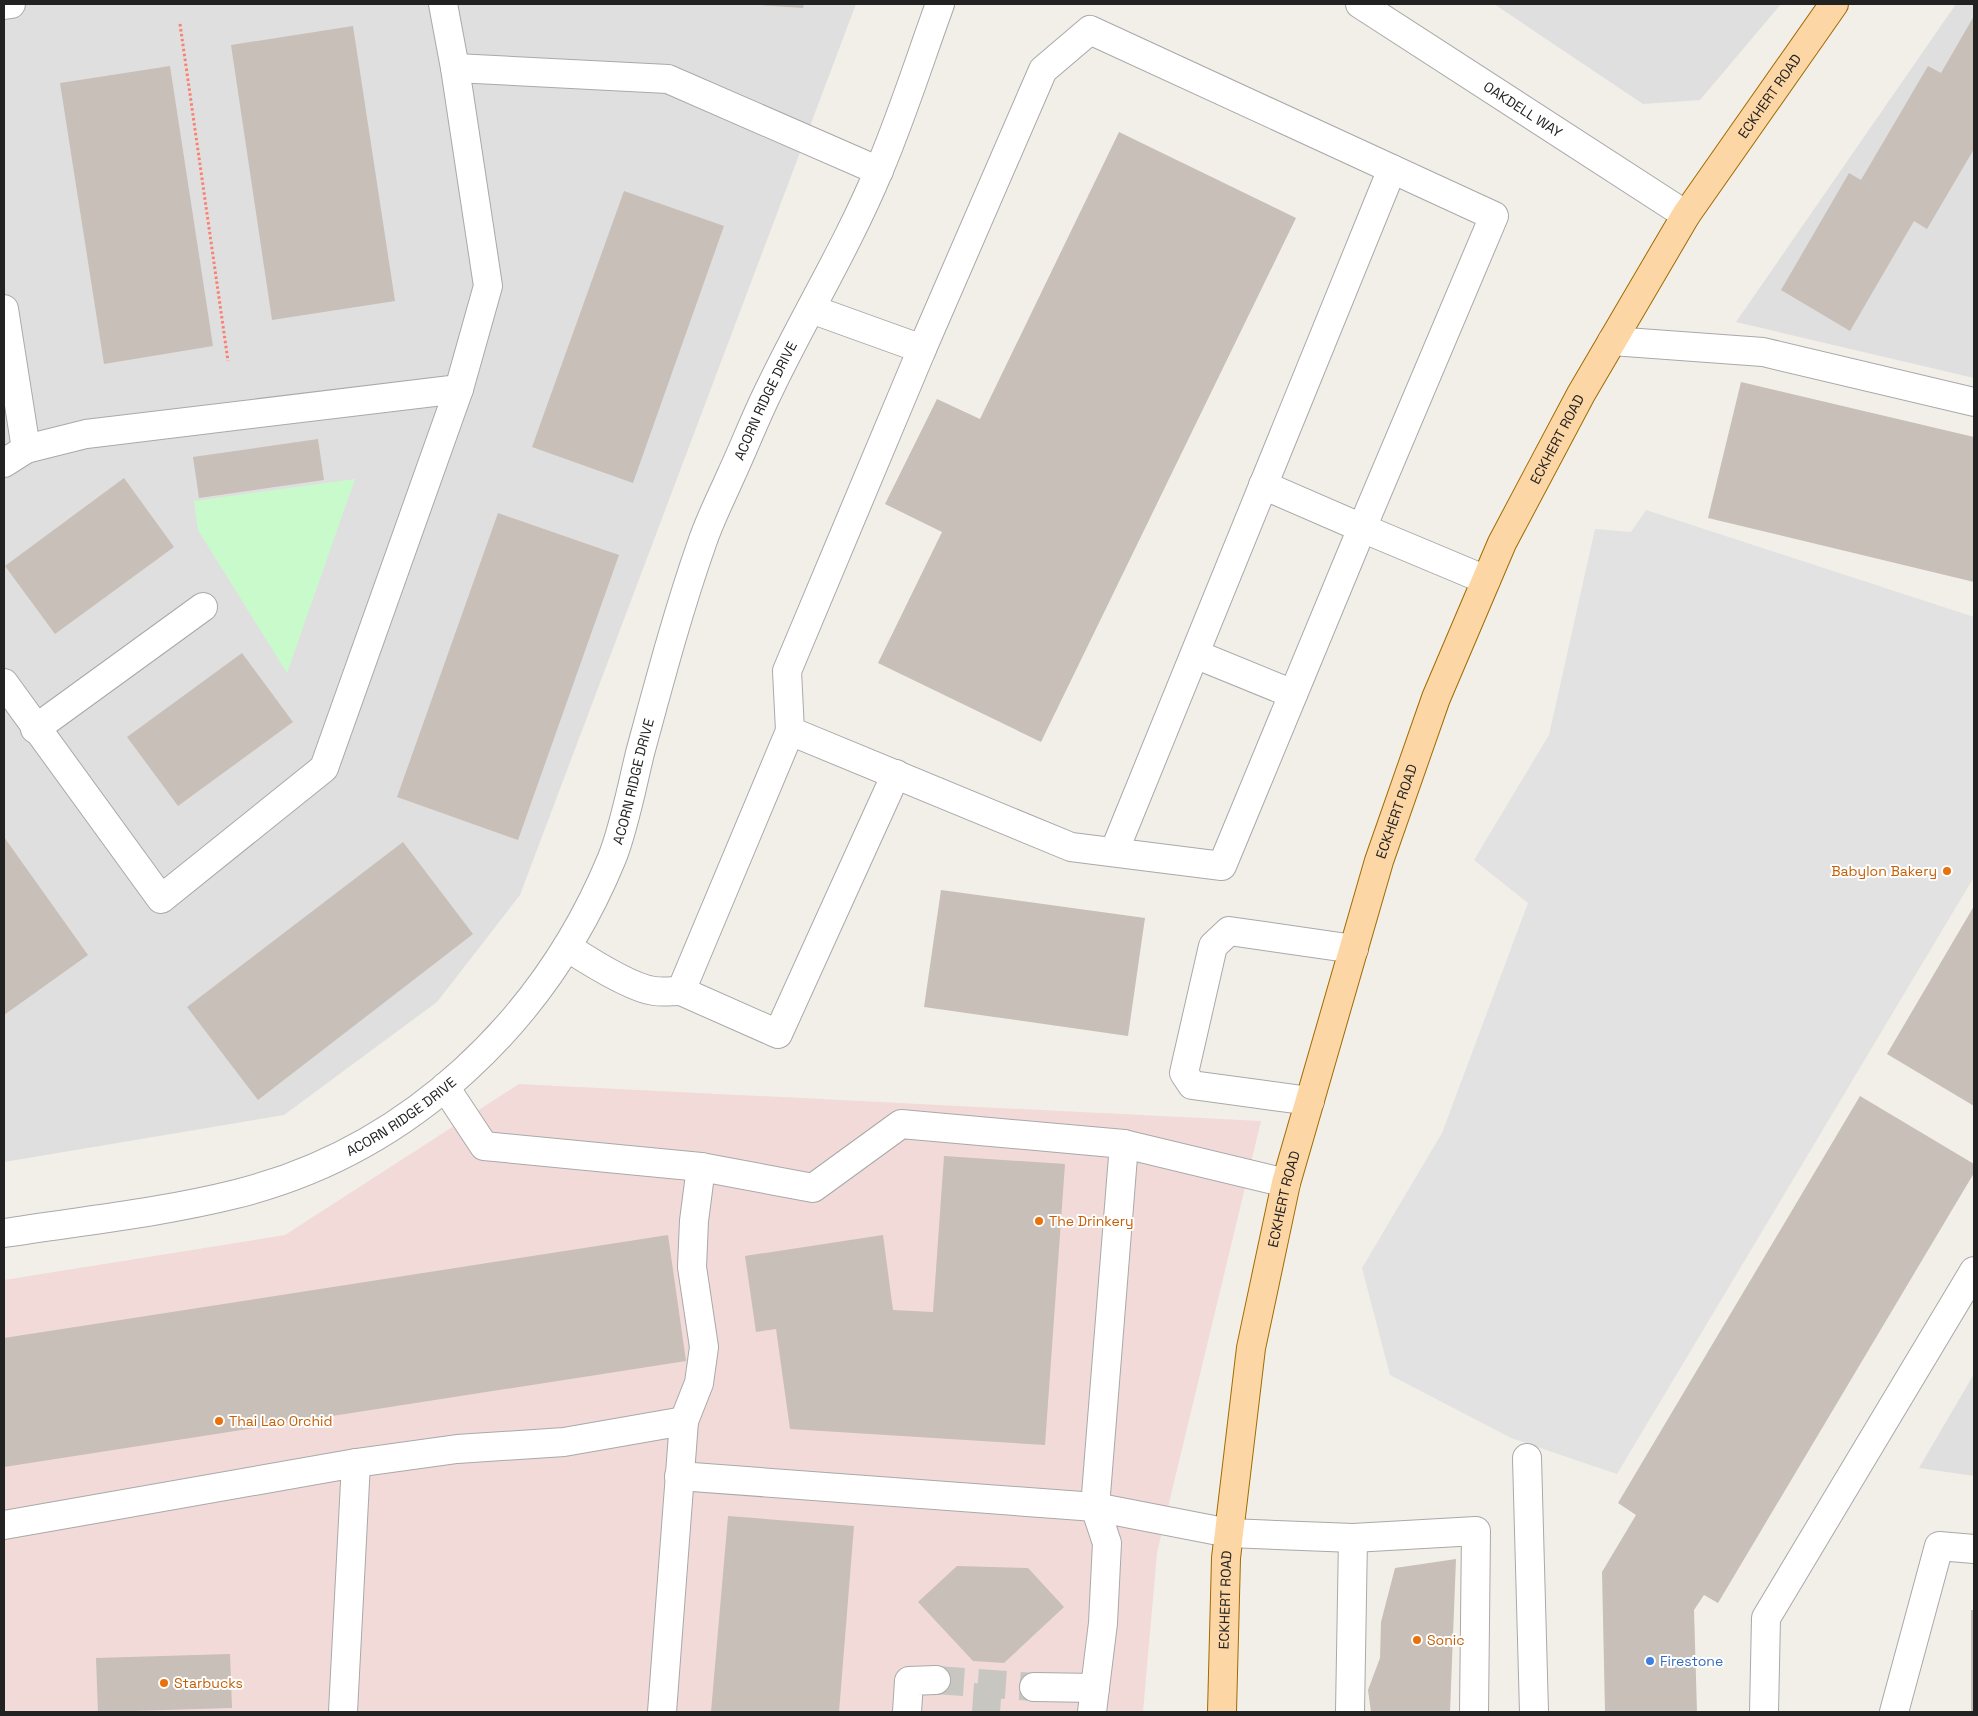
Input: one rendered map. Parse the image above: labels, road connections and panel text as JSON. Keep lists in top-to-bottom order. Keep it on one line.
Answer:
{"streets":{"main road":["ECKHERT ROAD"],"street":["OAKDELL WAY","ACORN RIDGE DRIVE"]},"crossings":[["ECKHERT ROAD","OAKDELL WAY"]],"places":["Babylon Bakery","The Drinkery","Thai Lao Orchid","Sonic","Firestone","Starbucks"]}
